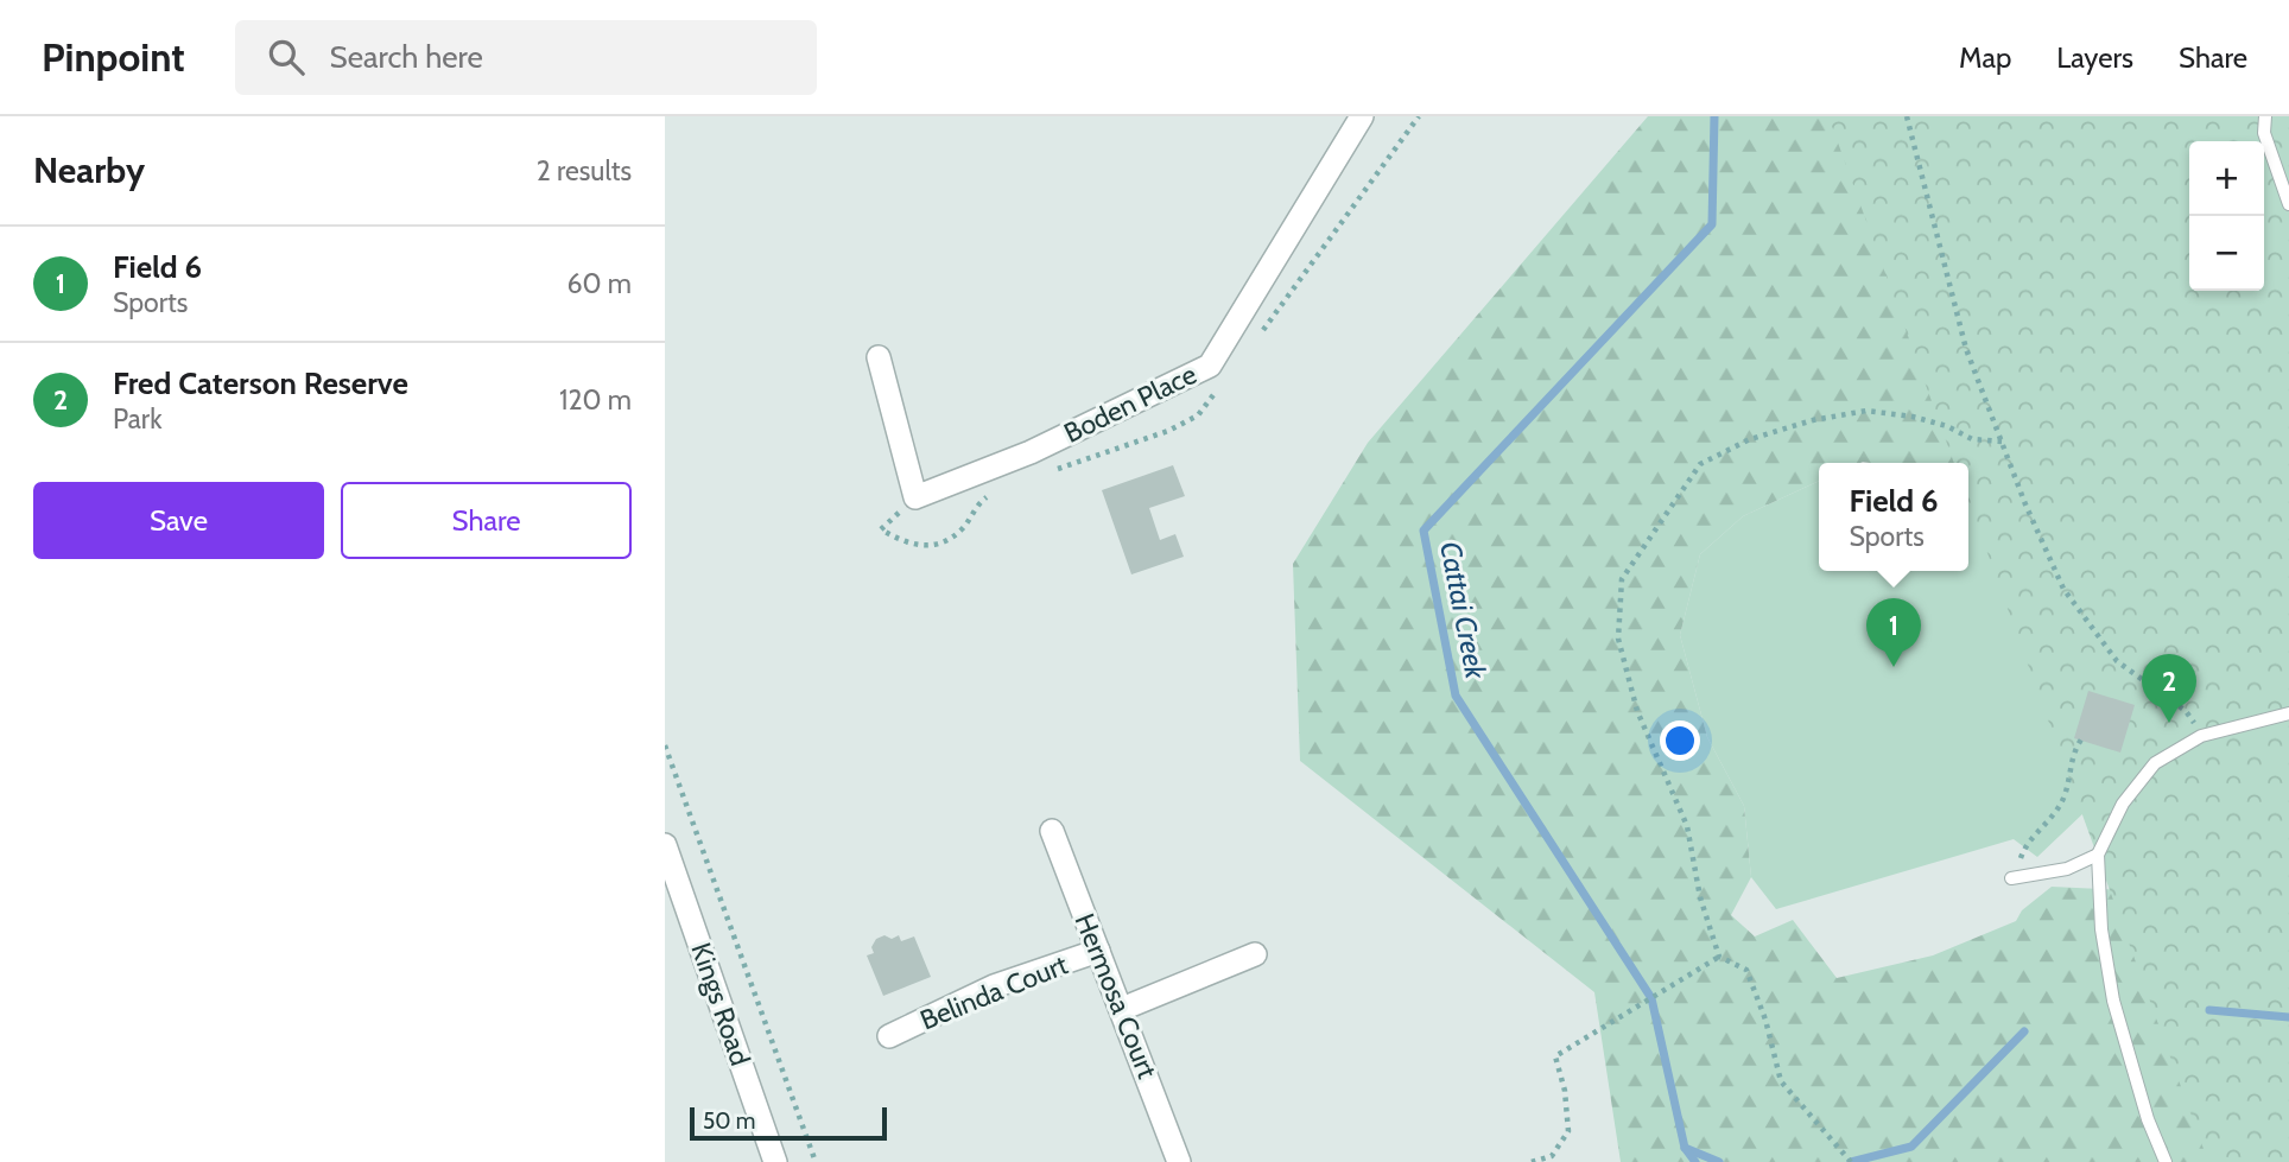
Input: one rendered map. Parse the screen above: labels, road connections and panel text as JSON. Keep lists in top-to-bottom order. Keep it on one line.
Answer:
{"streets":{"street":["Boden Place","Belinda Court","Hermosa Court","Kings Road"]},"crossings":[["Belinda Court","Hermosa Court"]],"water":["Cattai Creek"],"scale_bar":"50 m","page":{"header":"Pinpoint","search":"Search here","nav":["Map","Layers","Share"],"heading":["Nearby","2 results"],"map_buttons":["+","−"],"list":[{"mark":"1","name":"Field 6","note":"Sports","value":"60 m"},{"mark":"2","name":"Fred Caterson Reserve","note":"Park","value":"120 m"}],"buttons":["Save","Share"],"popup":["Field 6","Sports"],"pins":["1","2"],"scale":"50 m"}}
